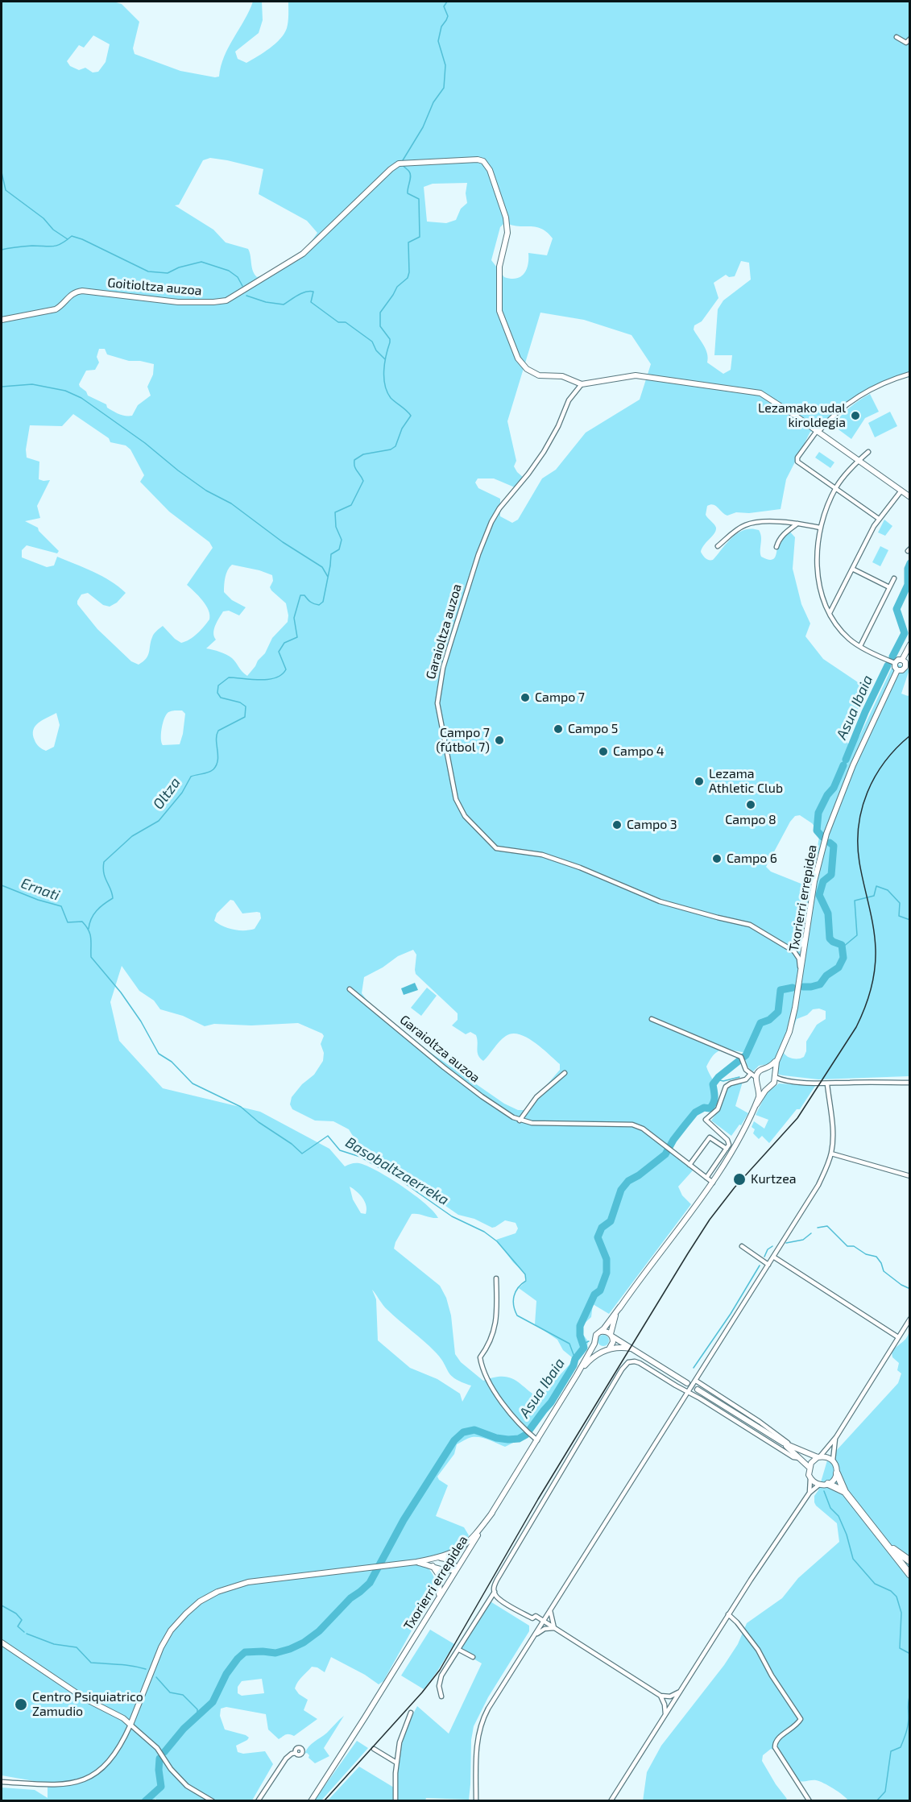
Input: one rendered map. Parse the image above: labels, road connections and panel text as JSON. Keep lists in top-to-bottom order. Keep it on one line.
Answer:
{"streets":{"street":["Goitioltza auzoa","Garaioltza auzoa","Txorierri errepidea"]},"crossings":[["Goitioltza auzoa","Garaioltza auzoa"],["Garaioltza auzoa","Txorierri errepidea"]],"water":["Asua Ibaia","Oltza","Ernati","Basobaltzaerreka"],"places":["Lezamako udal kiroldegia","Campo 7","Campo 5","Campo 7 (fútbol 7)","Campo 4","Lezama Athletic Club","Campo 8","Campo 3","Campo 6","Kurtzea","Centro Psiquiatrico Zamudio"]}
